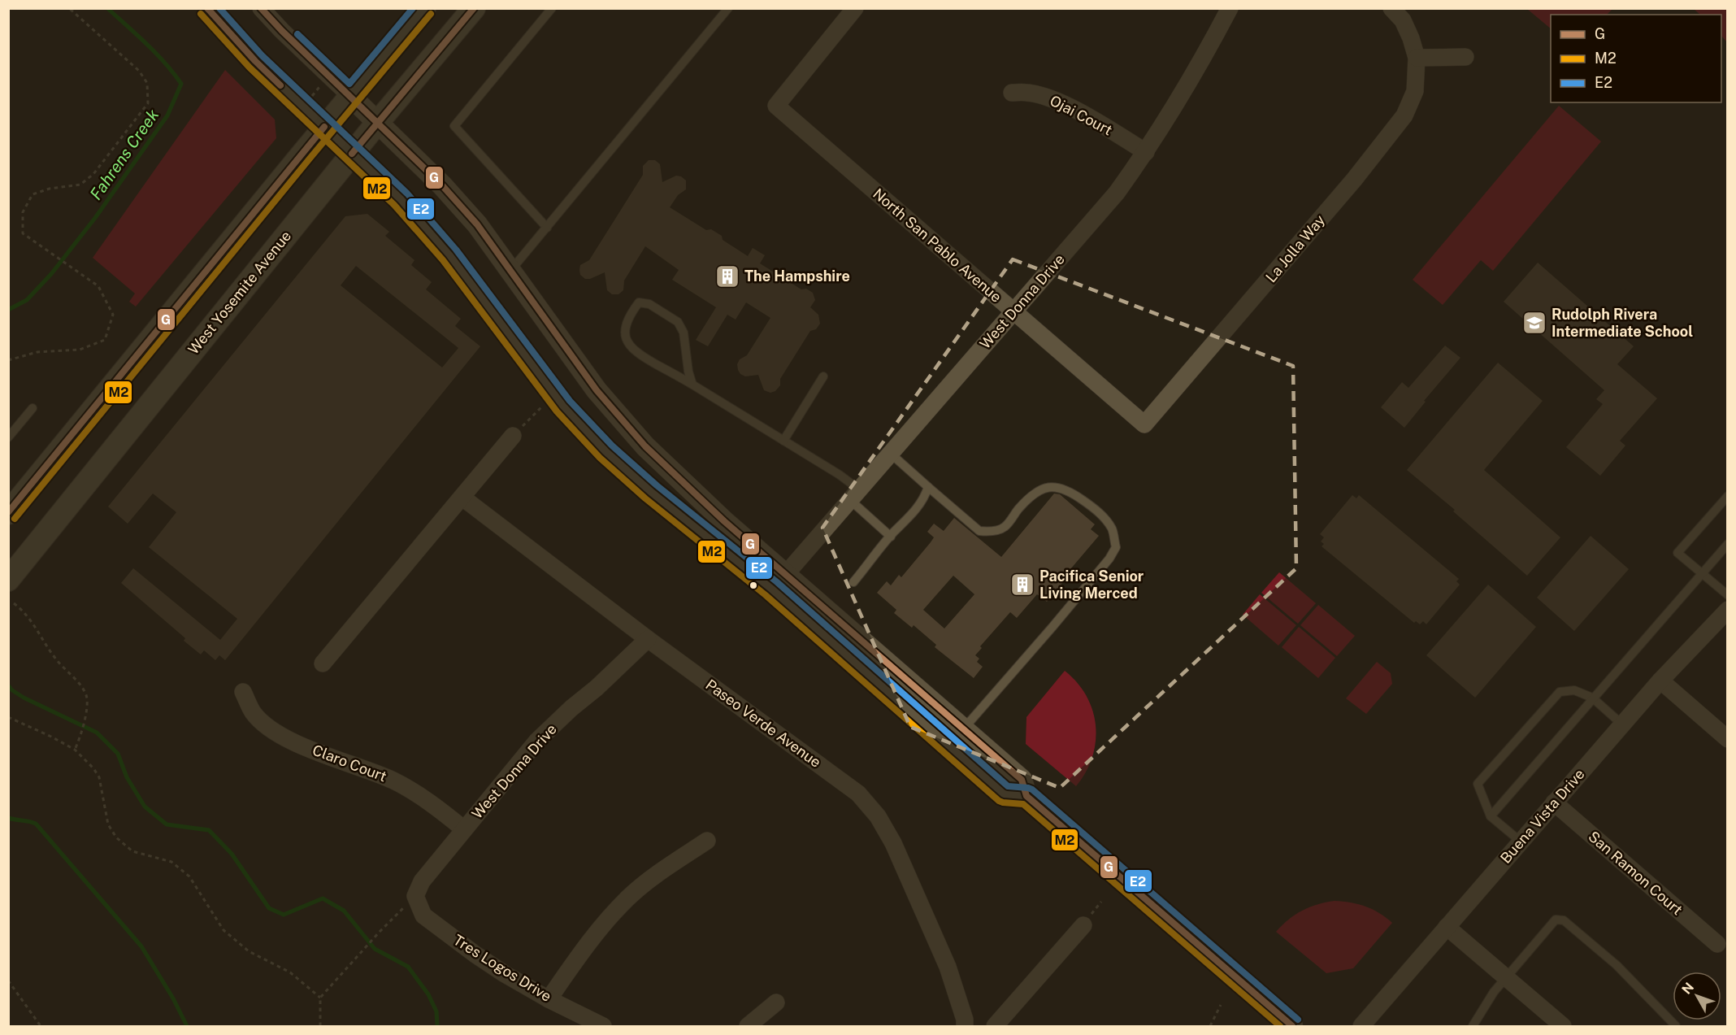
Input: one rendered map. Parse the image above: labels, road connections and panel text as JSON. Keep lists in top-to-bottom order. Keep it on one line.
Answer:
{"streets":{"main road":["West Yosemite Avenue"],"street":["Ojai Court","North San Pablo Avenue","La Jolla Way","West Donna Drive","Paseo Verde Avenue","Claro Court","Buena Vista Drive","San Ramon Court","Tres Logos Drive"]},"crossings":[["Ojai Court","West Donna Drive"],["North San Pablo Avenue","La Jolla Way"],["North San Pablo Avenue","West Donna Drive"],["West Donna Drive","Paseo Verde Avenue"],["West Donna Drive","Claro Court"],["West Donna Drive","Tres Logos Drive"],["Buena Vista Drive","San Ramon Court"]],"water":["Fahrens Creek"],"places":{"building":["The Hampshire","Pacifica Senior Living Merced"],"school or university":["Rudolph Rivera Intermediate School"]},"lines":["transit line G","transit line E2","transit line M2"],"legend":["G","M2","E2"],"north":"top left"}
